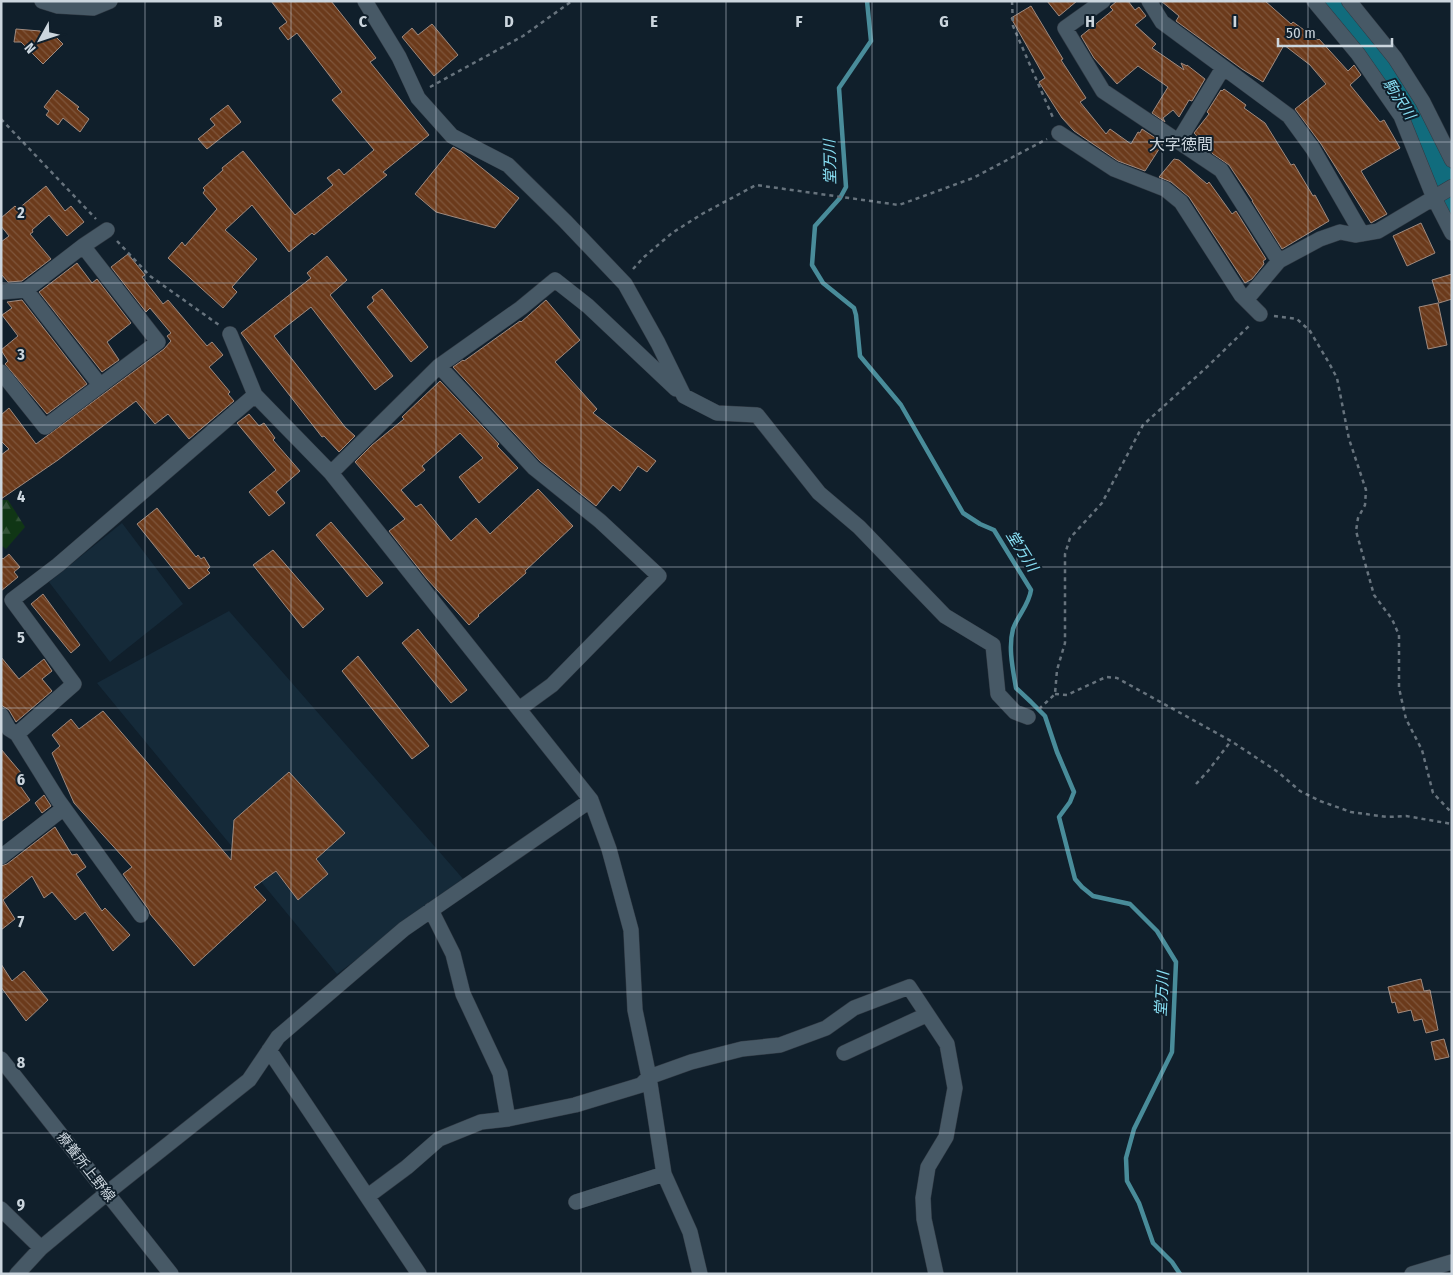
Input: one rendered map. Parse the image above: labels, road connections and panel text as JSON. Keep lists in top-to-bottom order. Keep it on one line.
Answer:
{"streets":{"street":["療養所上野線"]},"districts":["大字徳間"],"water":["駒沢川","堂万川"],"scale_bar":"50 m","north":"bottom left","grid":{"columns":["B","C","D","E","F","G","H","I"],"rows":["2","3","4","5","6","7","8","9"]}}
